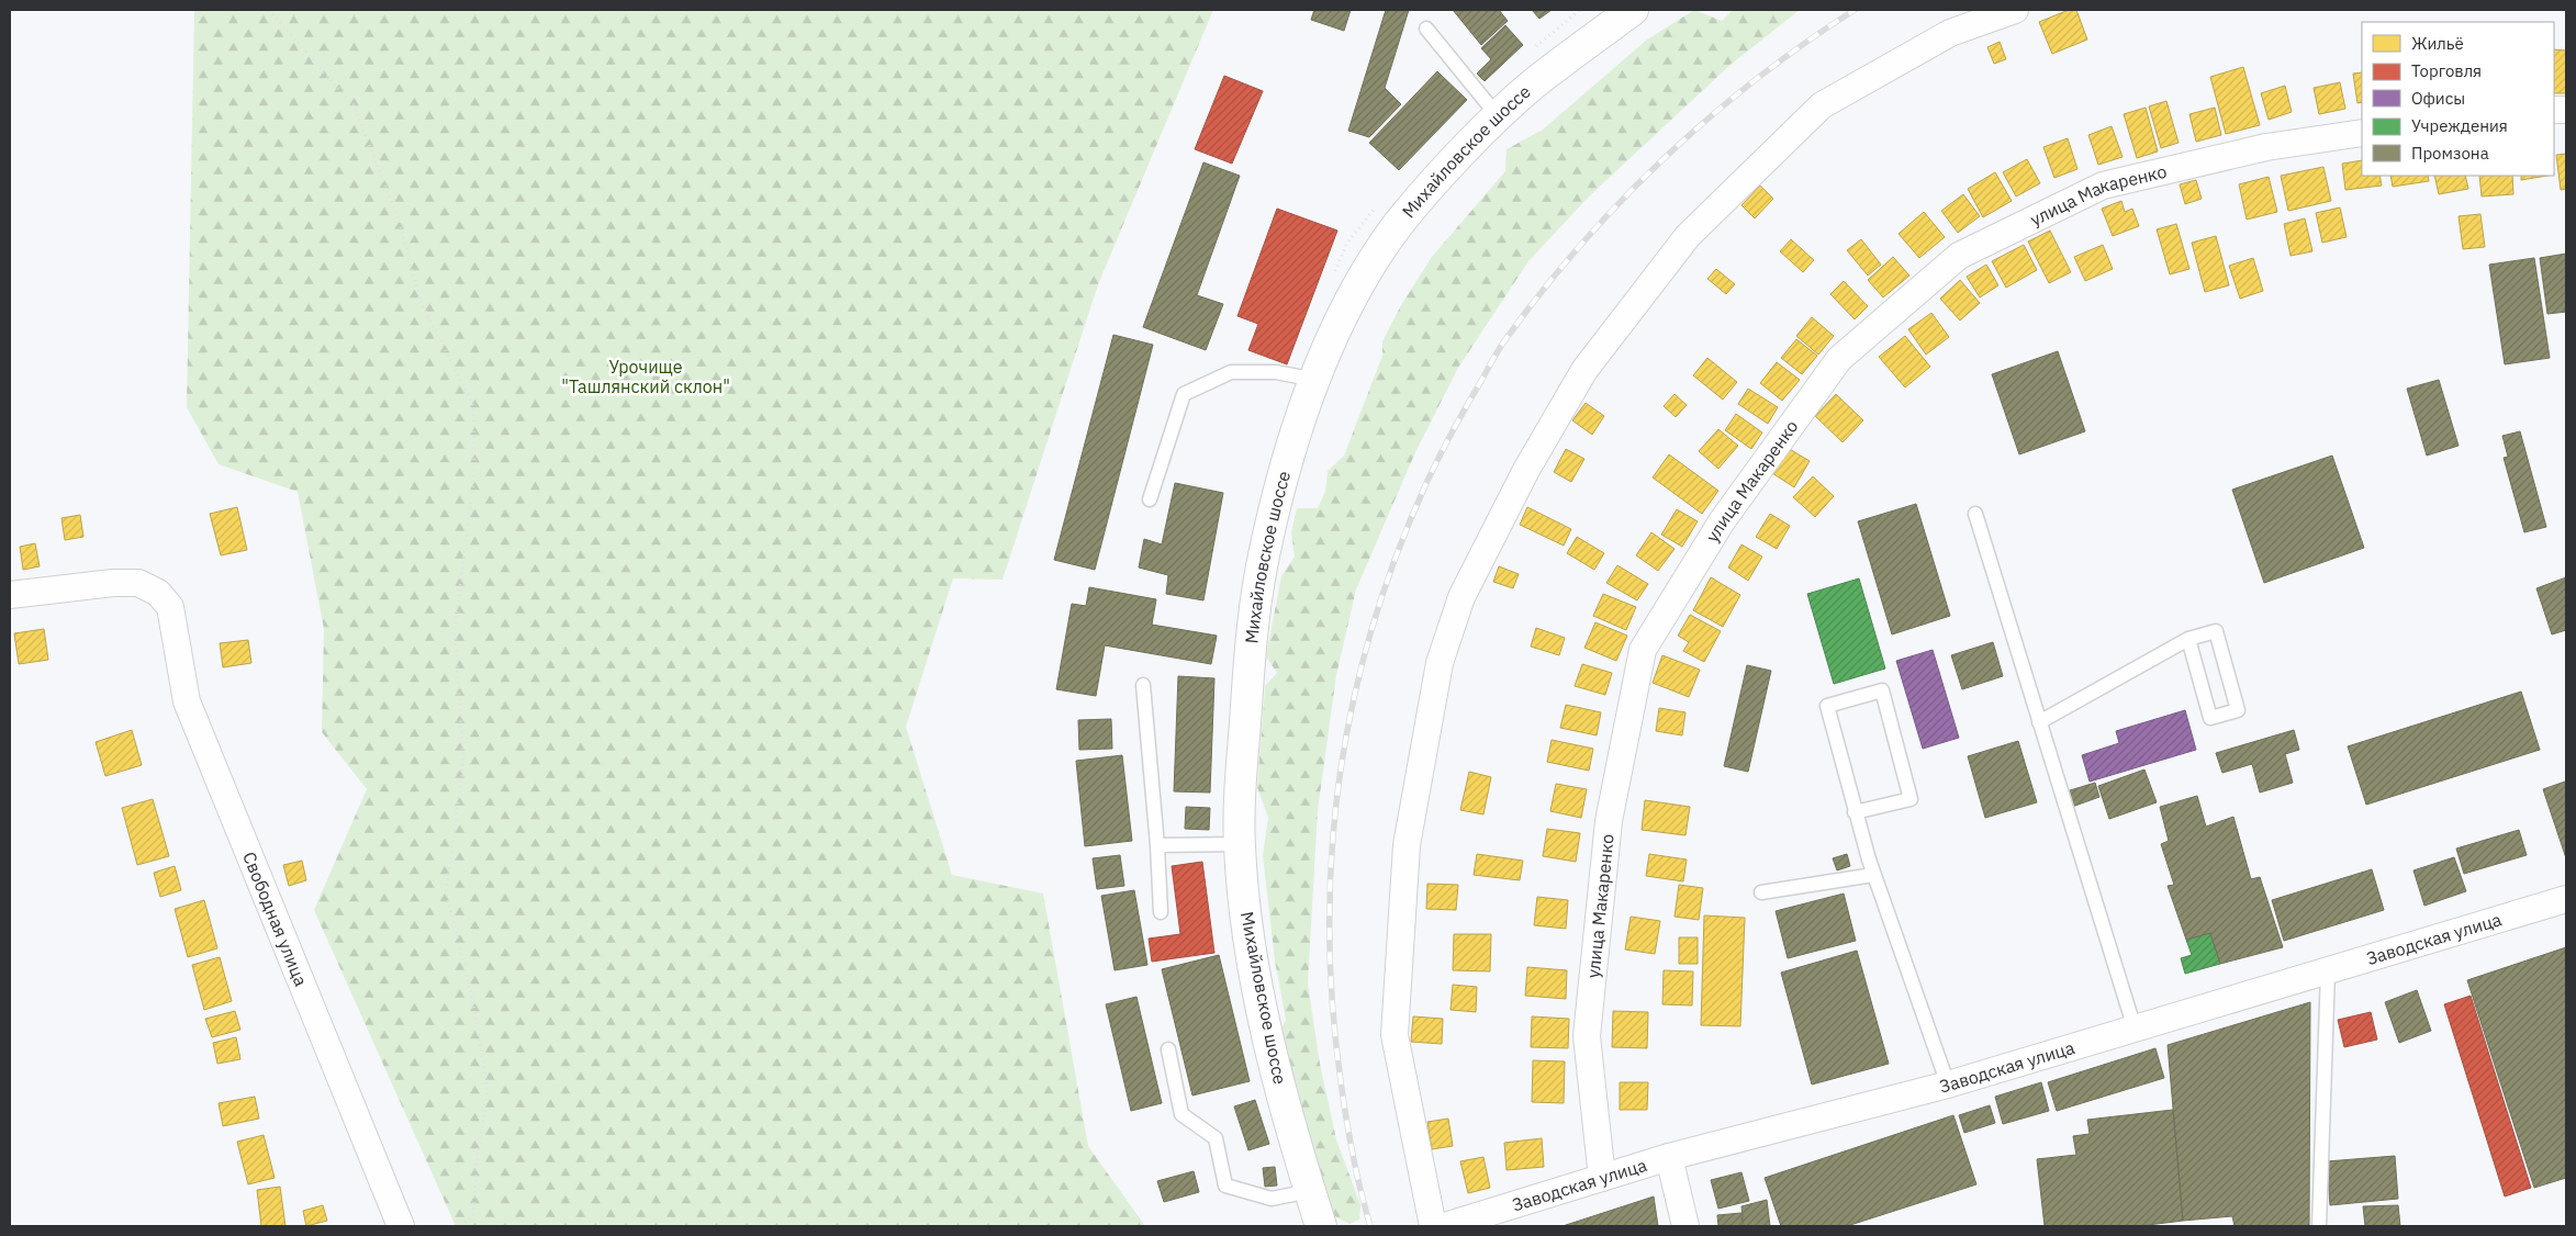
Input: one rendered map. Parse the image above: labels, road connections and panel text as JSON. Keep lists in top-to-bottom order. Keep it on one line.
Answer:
{"streets":{"main road":["Михайловское шоссе"],"street":["улица Макаренко","Свободная улица","Заводская улица"]},"crossings":[["улица Макаренко","Заводская улица"]],"parks":["Урочище \"Ташлянский склон\""],"legend":["Жильё","Торговля","Офисы","Учреждения","Промзона"]}
